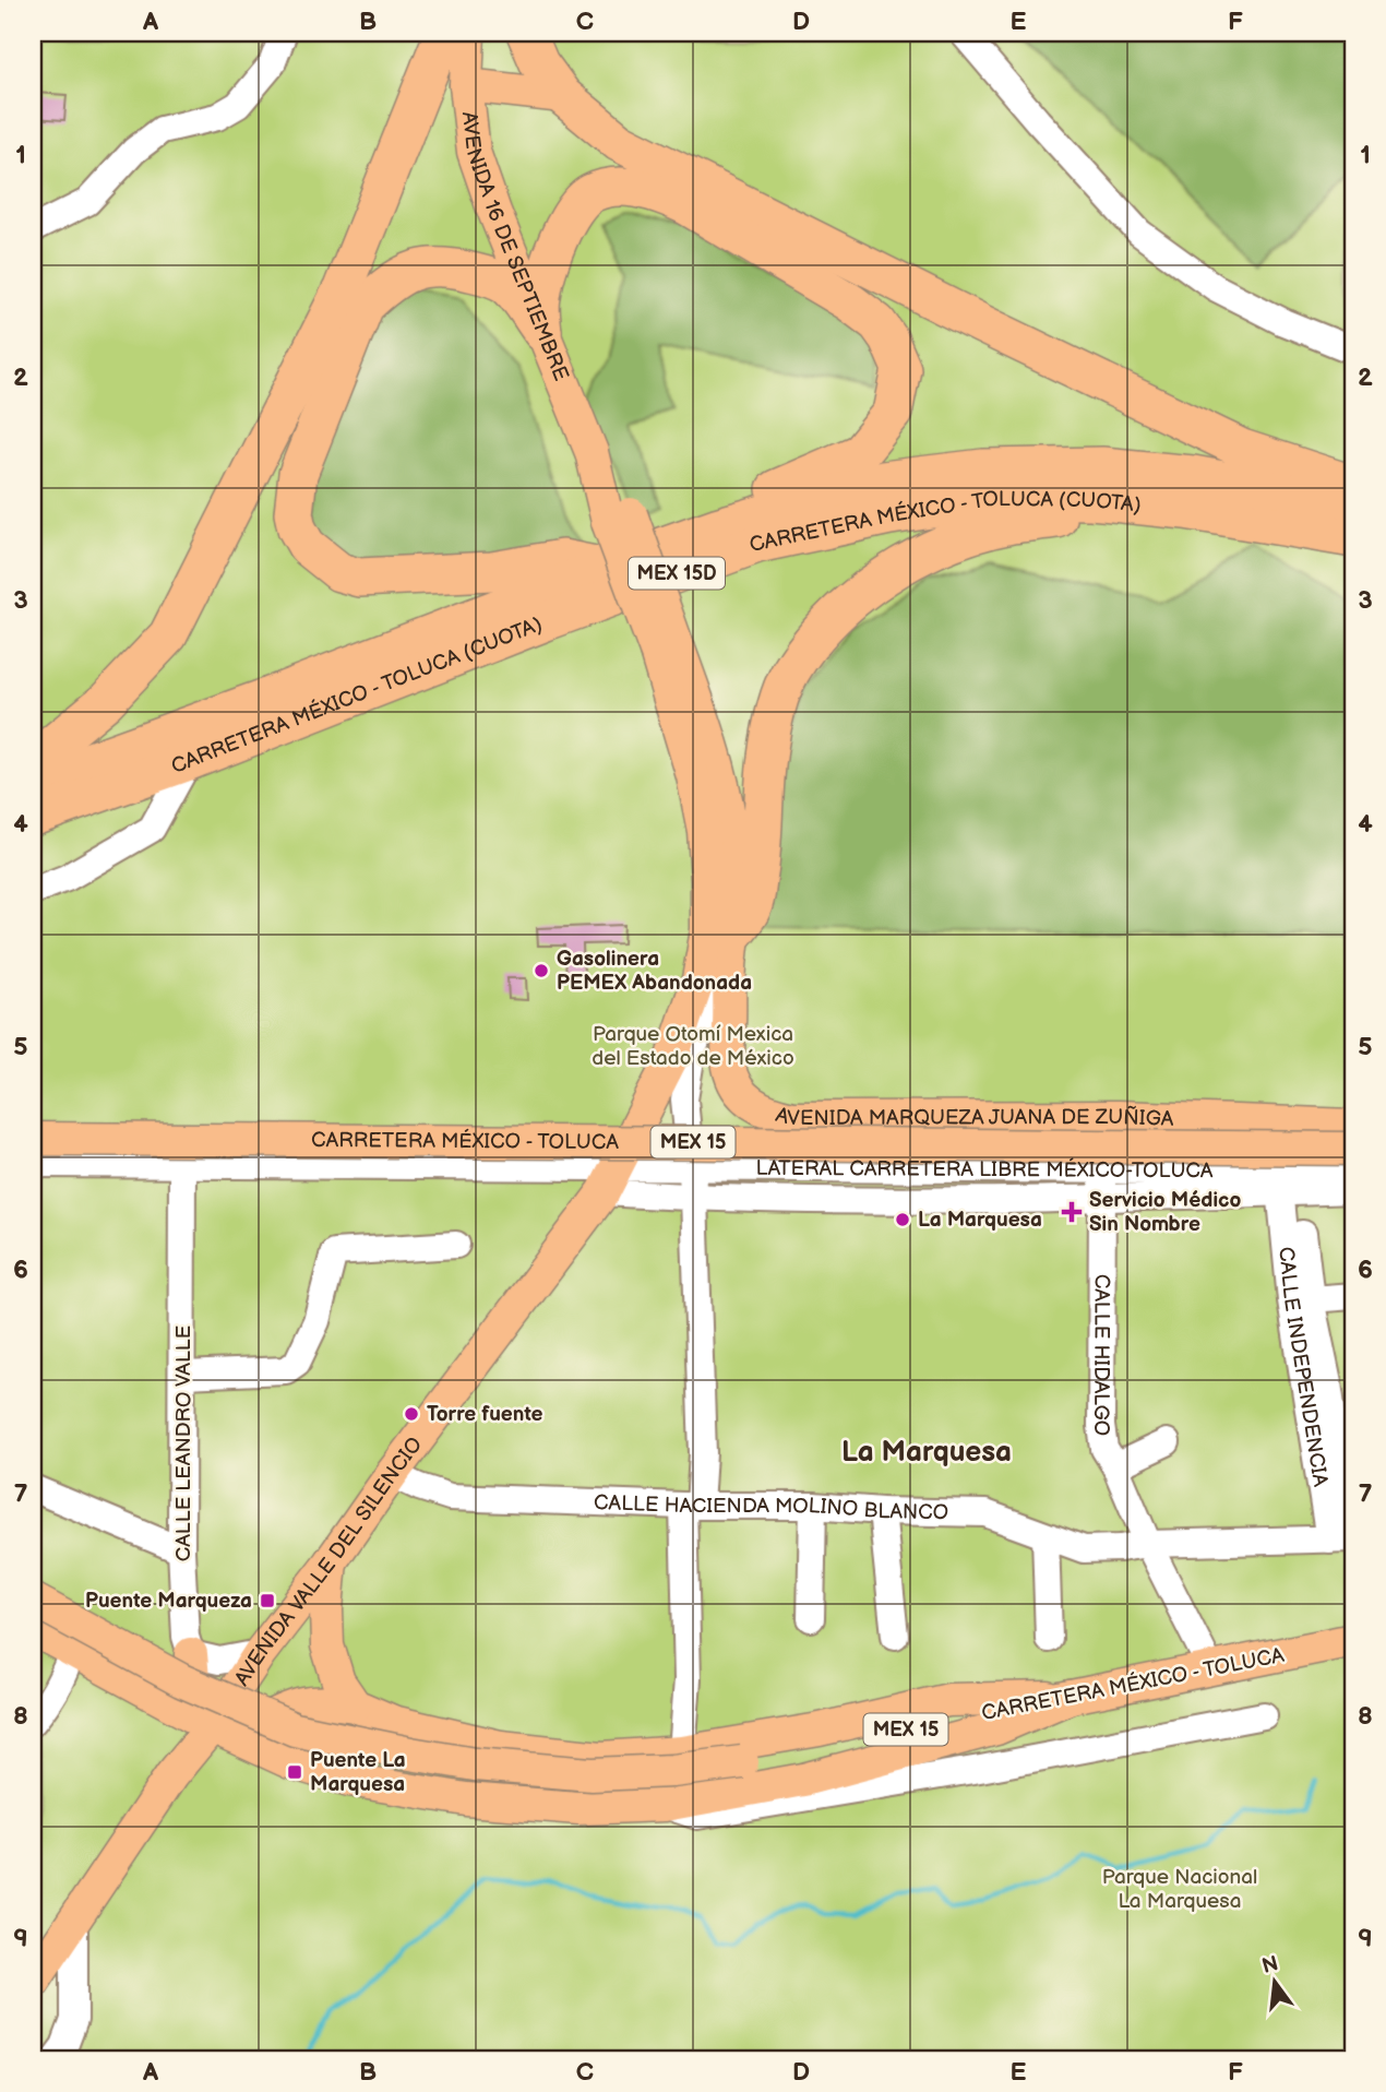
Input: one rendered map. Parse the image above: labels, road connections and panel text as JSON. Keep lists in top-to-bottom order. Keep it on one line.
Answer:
{"streets":{"highway":["CARRETERA MÉXICO - TOLUCA (CUOTA)","MEX 15D"],"main road":["AVENIDA 16 DE SEPTIEMBRE","AVENIDA MARQUEZA JUANA DE ZUÑIGA","CARRETERA MÉXICO - TOLUCA","MEX 15","AVENIDA VALLE DEL SILENCIO"],"street":["LATERAL CARRETERA LIBRE MÉXICO-TOLUCA","CALLE HIDALGO","CALLE INDEPENDENCIA","CALLE LEANDRO VALLE","CALLE HACIENDA MOLINO BLANCO"]},"crossings":[["AVENIDA 16 DE SEPTIEMBRE","AVENIDA MARQUEZA JUANA DE ZUÑIGA"],["AVENIDA 16 DE SEPTIEMBRE","AVENIDA VALLE DEL SILENCIO"],["AVENIDA MARQUEZA JUANA DE ZUÑIGA","AVENIDA VALLE DEL SILENCIO"],["CARRETERA MÉXICO - TOLUCA","CALLE HIDALGO"],["LATERAL CARRETERA LIBRE MÉXICO-TOLUCA","CALLE HIDALGO"],["LATERAL CARRETERA LIBRE MÉXICO-TOLUCA","CALLE INDEPENDENCIA"],["LATERAL CARRETERA LIBRE MÉXICO-TOLUCA","AVENIDA VALLE DEL SILENCIO"],["CALLE HIDALGO","CALLE HACIENDA MOLINO BLANCO"],["CALLE INDEPENDENCIA","CALLE HACIENDA MOLINO BLANCO"],["CALLE HACIENDA MOLINO BLANCO","AVENIDA VALLE DEL SILENCIO"]],"districts":["La Marquesa"],"parks":["Parque Otomí Mexica del Estado de México","Parque Nacional La Marquesa"],"places":{"other":["Gasolinera PEMEX Abandonada","La Marquesa","Torre fuente"],"health":["Servicio Médico Sin Nombre"],"transit":["Puente Marqueza","Puente La Marquesa"]},"north":"top","grid":{"columns":["A","B","C","D","E","F"],"rows":["1","2","3","4","5","6","7","8","9"]}}
